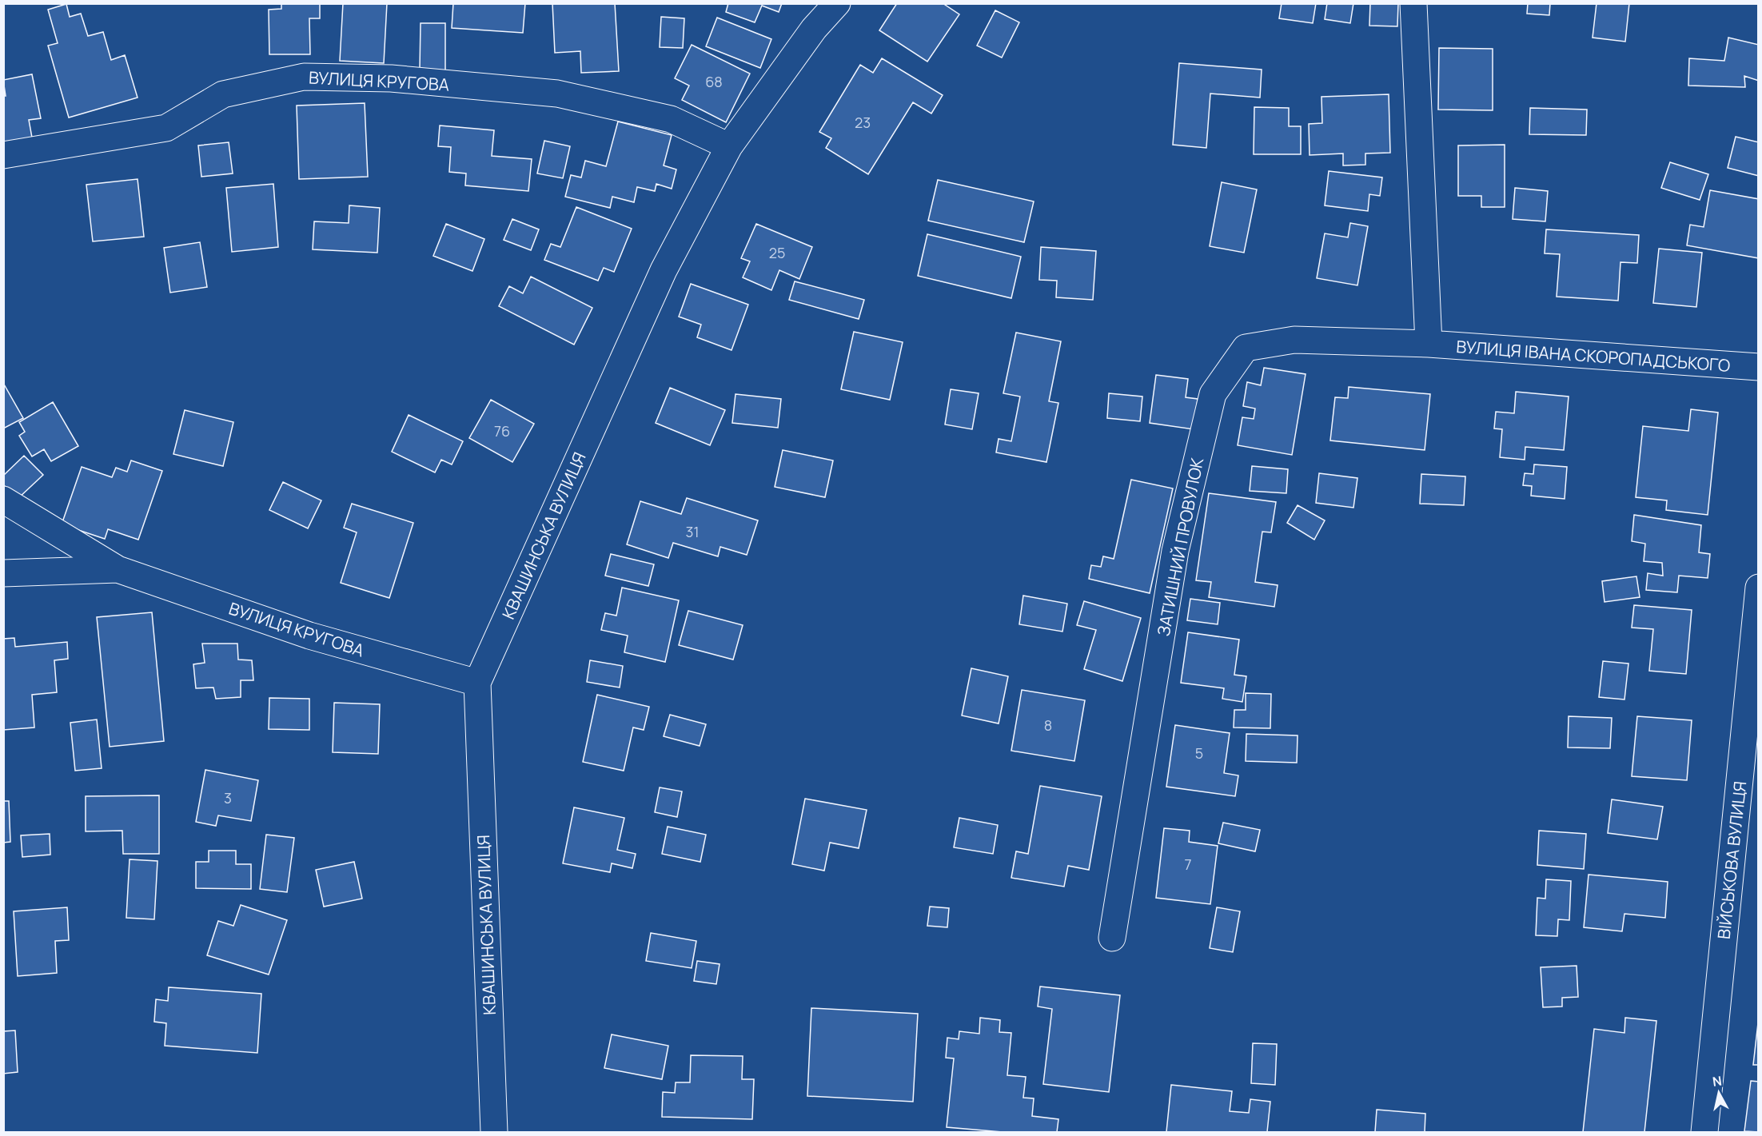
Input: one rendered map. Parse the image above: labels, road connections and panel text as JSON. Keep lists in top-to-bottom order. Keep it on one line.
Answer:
{"streets":{"street":["ВУЛИЦЯ КРУГОВА","ВУЛИЦЯ ІВАНА СКОРОПАДСЬКОГО","КВАШИНСЬКА ВУЛИЦЯ","ЗАТИШНИЙ ПРОВУЛОК","ВІЙСЬКОВА ВУЛИЦЯ"]},"crossings":[["ВУЛИЦЯ КРУГОВА","КВАШИНСЬКА ВУЛИЦЯ"],["ВУЛИЦЯ ІВАНА СКОРОПАДСЬКОГО","ЗАТИШНИЙ ПРОВУЛОК"]],"house_numbers":["68","23","25","76","31","8","5","3","7"],"north":"top"}
